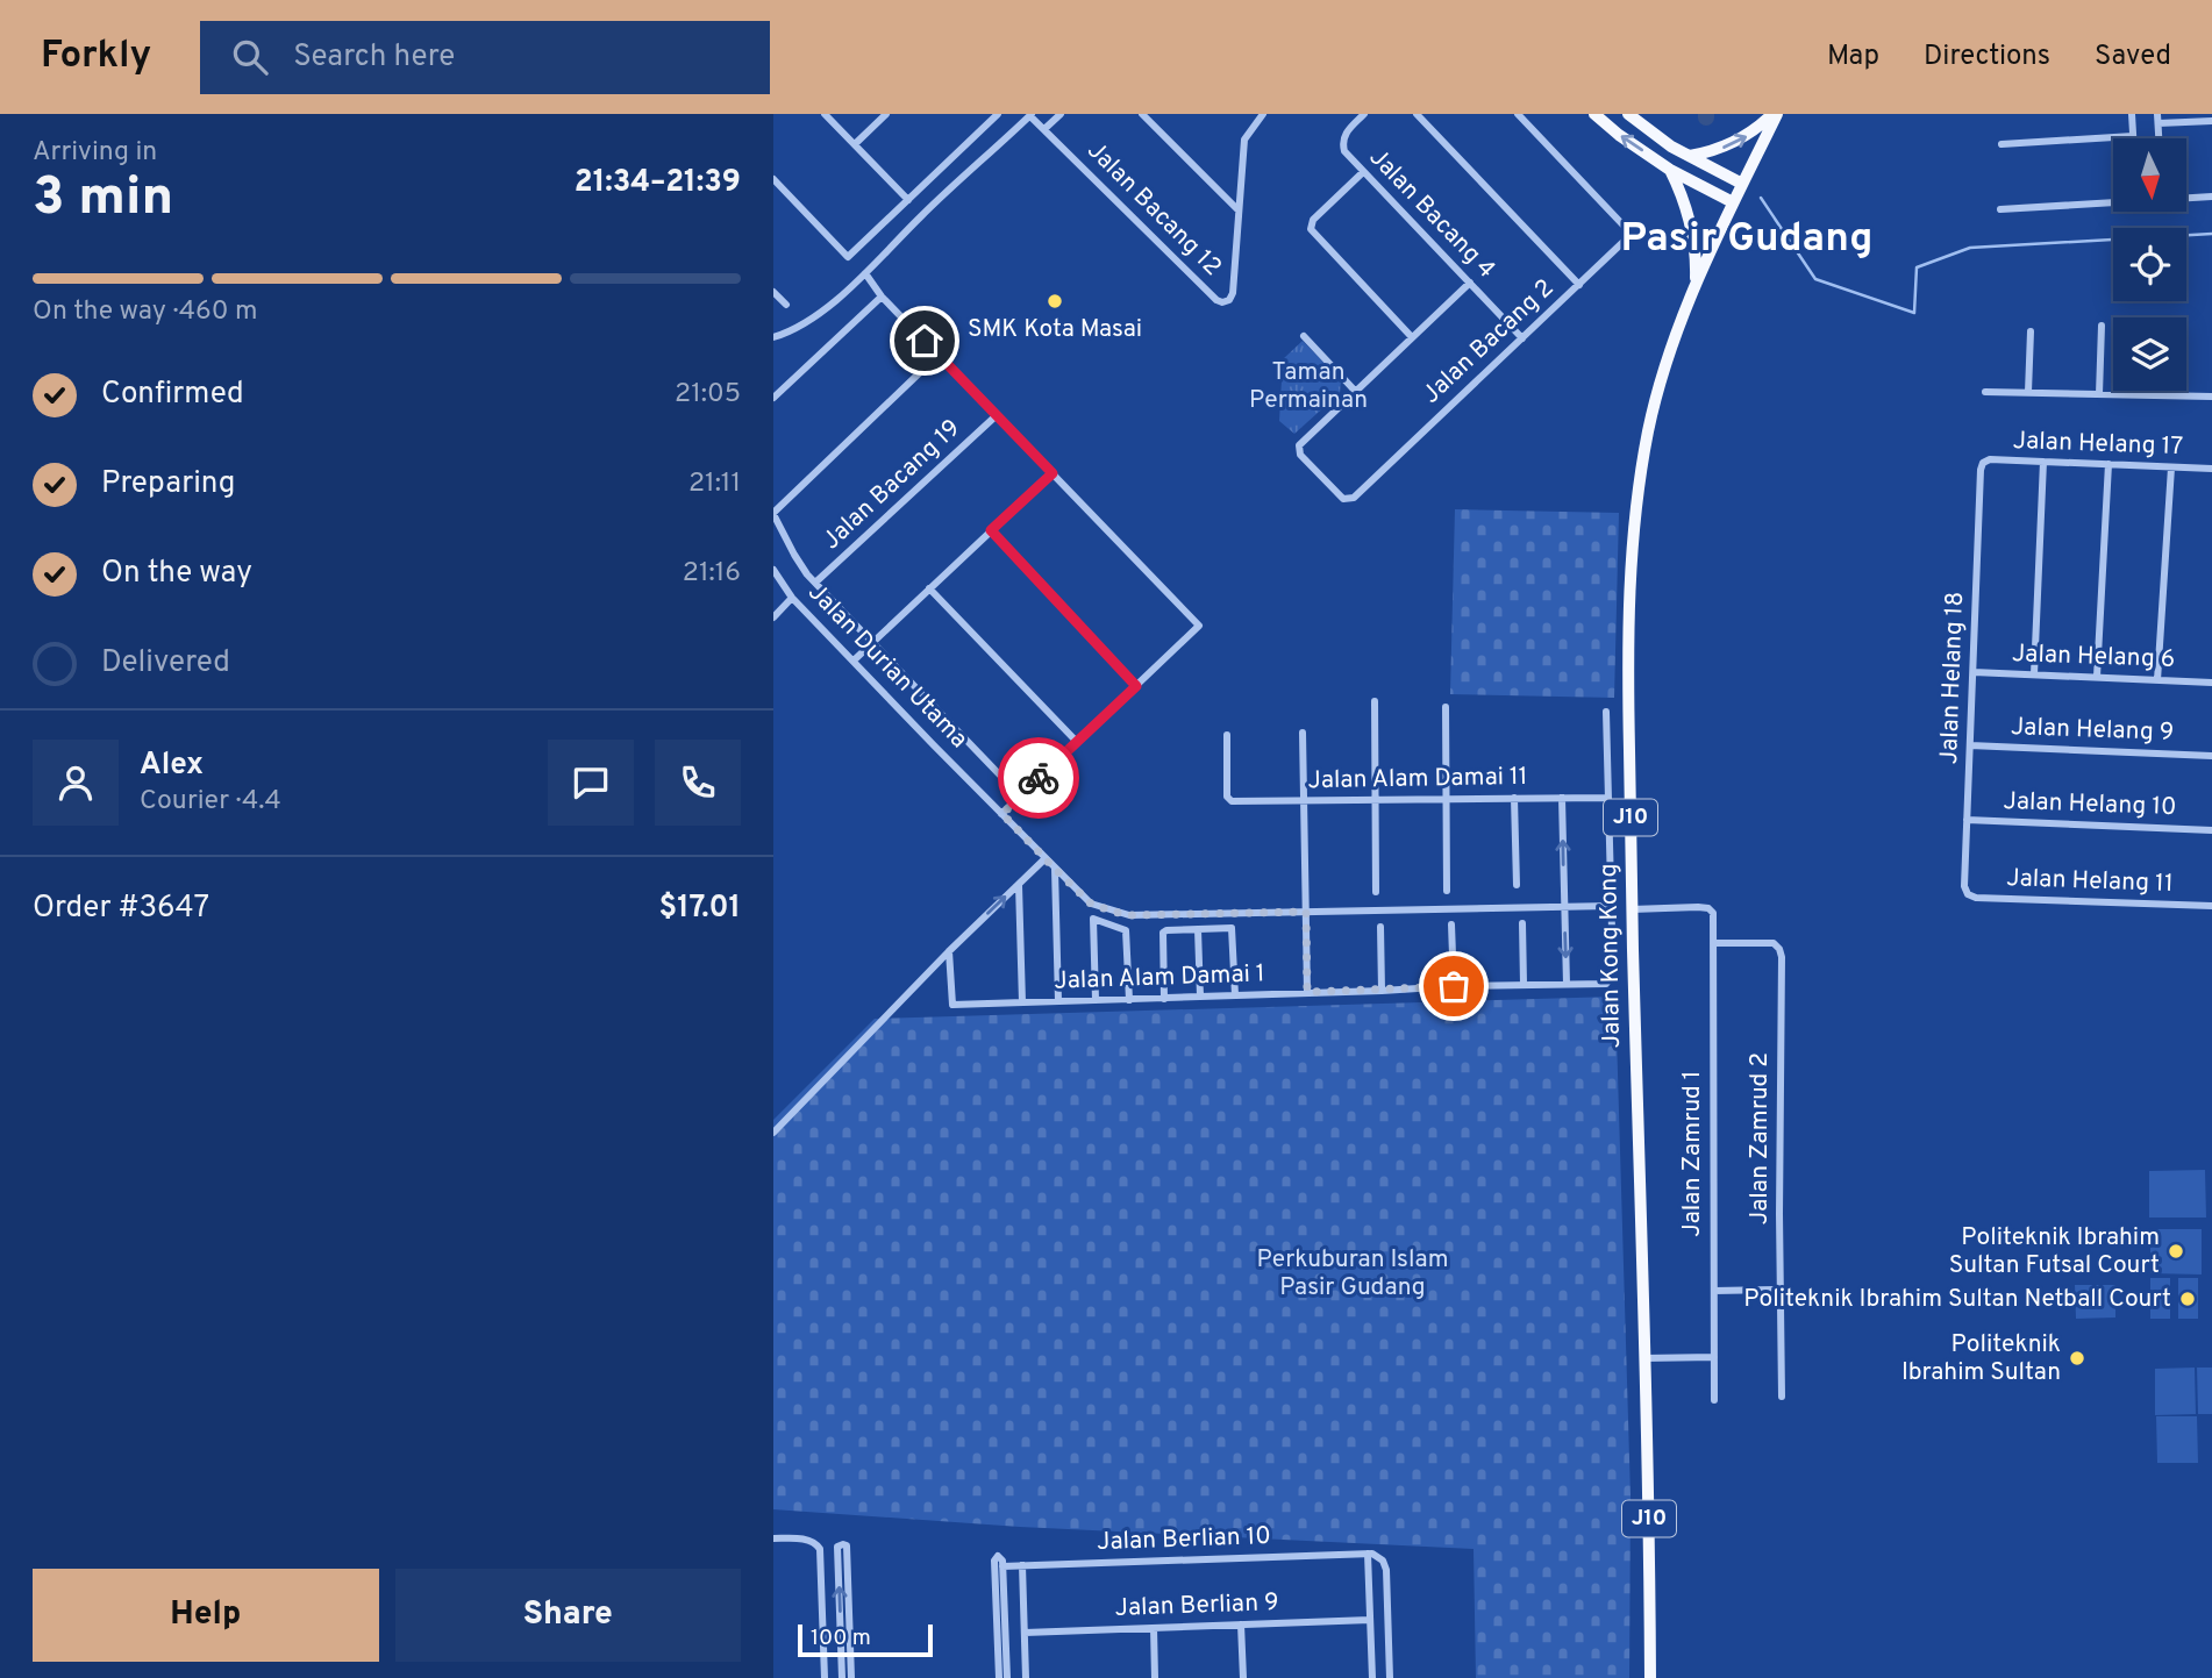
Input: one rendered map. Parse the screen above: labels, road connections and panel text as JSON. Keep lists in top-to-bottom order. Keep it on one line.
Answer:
{"streets":{"main road":["J10","Jalan Kong Kong"],"street":["Jalan Bacang 12","Jalan Bacang 4","Jalan Bacang 2","Jalan Helang 17","Jalan Bacang 19","Jalan Helang 6","Jalan Durian Utama","Jalan Helang 18","Jalan Helang 9","Jalan Alam Damai 11","Jalan Helang 10","Jalan Helang 11","Jalan Alam Damai 1","Jalan Zamrud 2","Jalan Zamrud 1","Jalan Berlian 10","Jalan Berlian 9"]},"crossings":[["Jalan Bacang 4","Jalan Bacang 2"],["Jalan Helang 17","Jalan Helang 18"],["Jalan Helang 6","Jalan Helang 18"],["Jalan Durian Utama","Jalan Alam Damai 1"],["Jalan Helang 18","Jalan Helang 9"],["Jalan Helang 18","Jalan Helang 10"],["Jalan Helang 18","Jalan Helang 11"],["Jalan Kong Kong","Jalan Zamrud 1"],["Jalan Zamrud 2","Jalan Zamrud 1"]],"districts":["Pasir Gudang"],"parks":["Taman Permainan","Perkuburan Islam Pasir Gudang"],"places":["SMK Kota Masai","Politeknik Ibrahim Sultan Futsal Court","Politeknik Ibrahim Sultan Netball Court","Politeknik Ibrahim Sultan"],"scale_bar":"100 m","north":"bottom","page":{"header":"Forkly","search":"Search here","nav":["Map","Directions","Saved"],"heading":["3 min","Arriving in","21:34–21:39"],"panel":["Alex","Courier · 4.4","Order #3647","$17.01"],"bar":"On the way · 460 m","list":[["Confirmed","21:05"],["Preparing","21:11"],["On the way","21:16"],"Delivered"],"buttons":["Help","Share"],"scale":"100 m"}}
